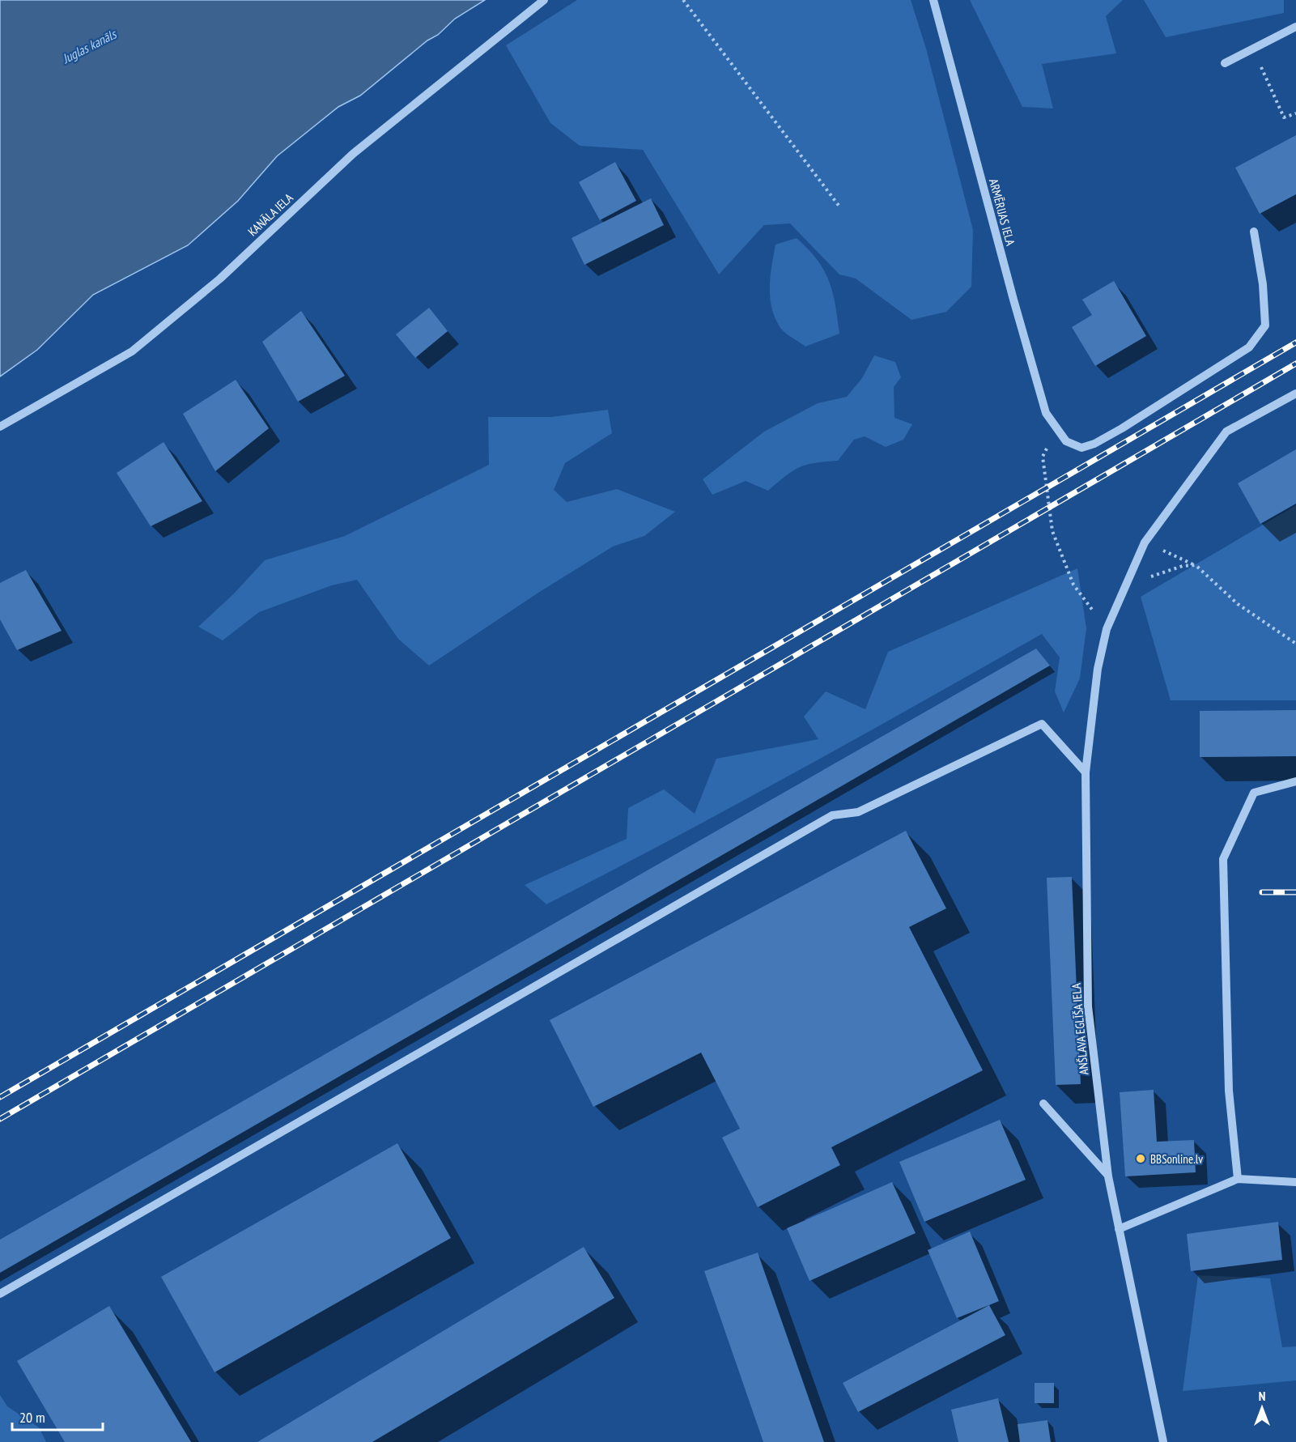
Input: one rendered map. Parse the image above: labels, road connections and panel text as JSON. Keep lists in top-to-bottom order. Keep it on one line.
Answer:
{"streets":{"street":["ARMĒRIJAS IELA","KANĀLA IELA","ANŠLAVA EGLĪŠA IELA"]},"water":["Juglas kanāls"],"places":["BBSonline.lv"],"scale_bar":"20 m","north":"top"}
